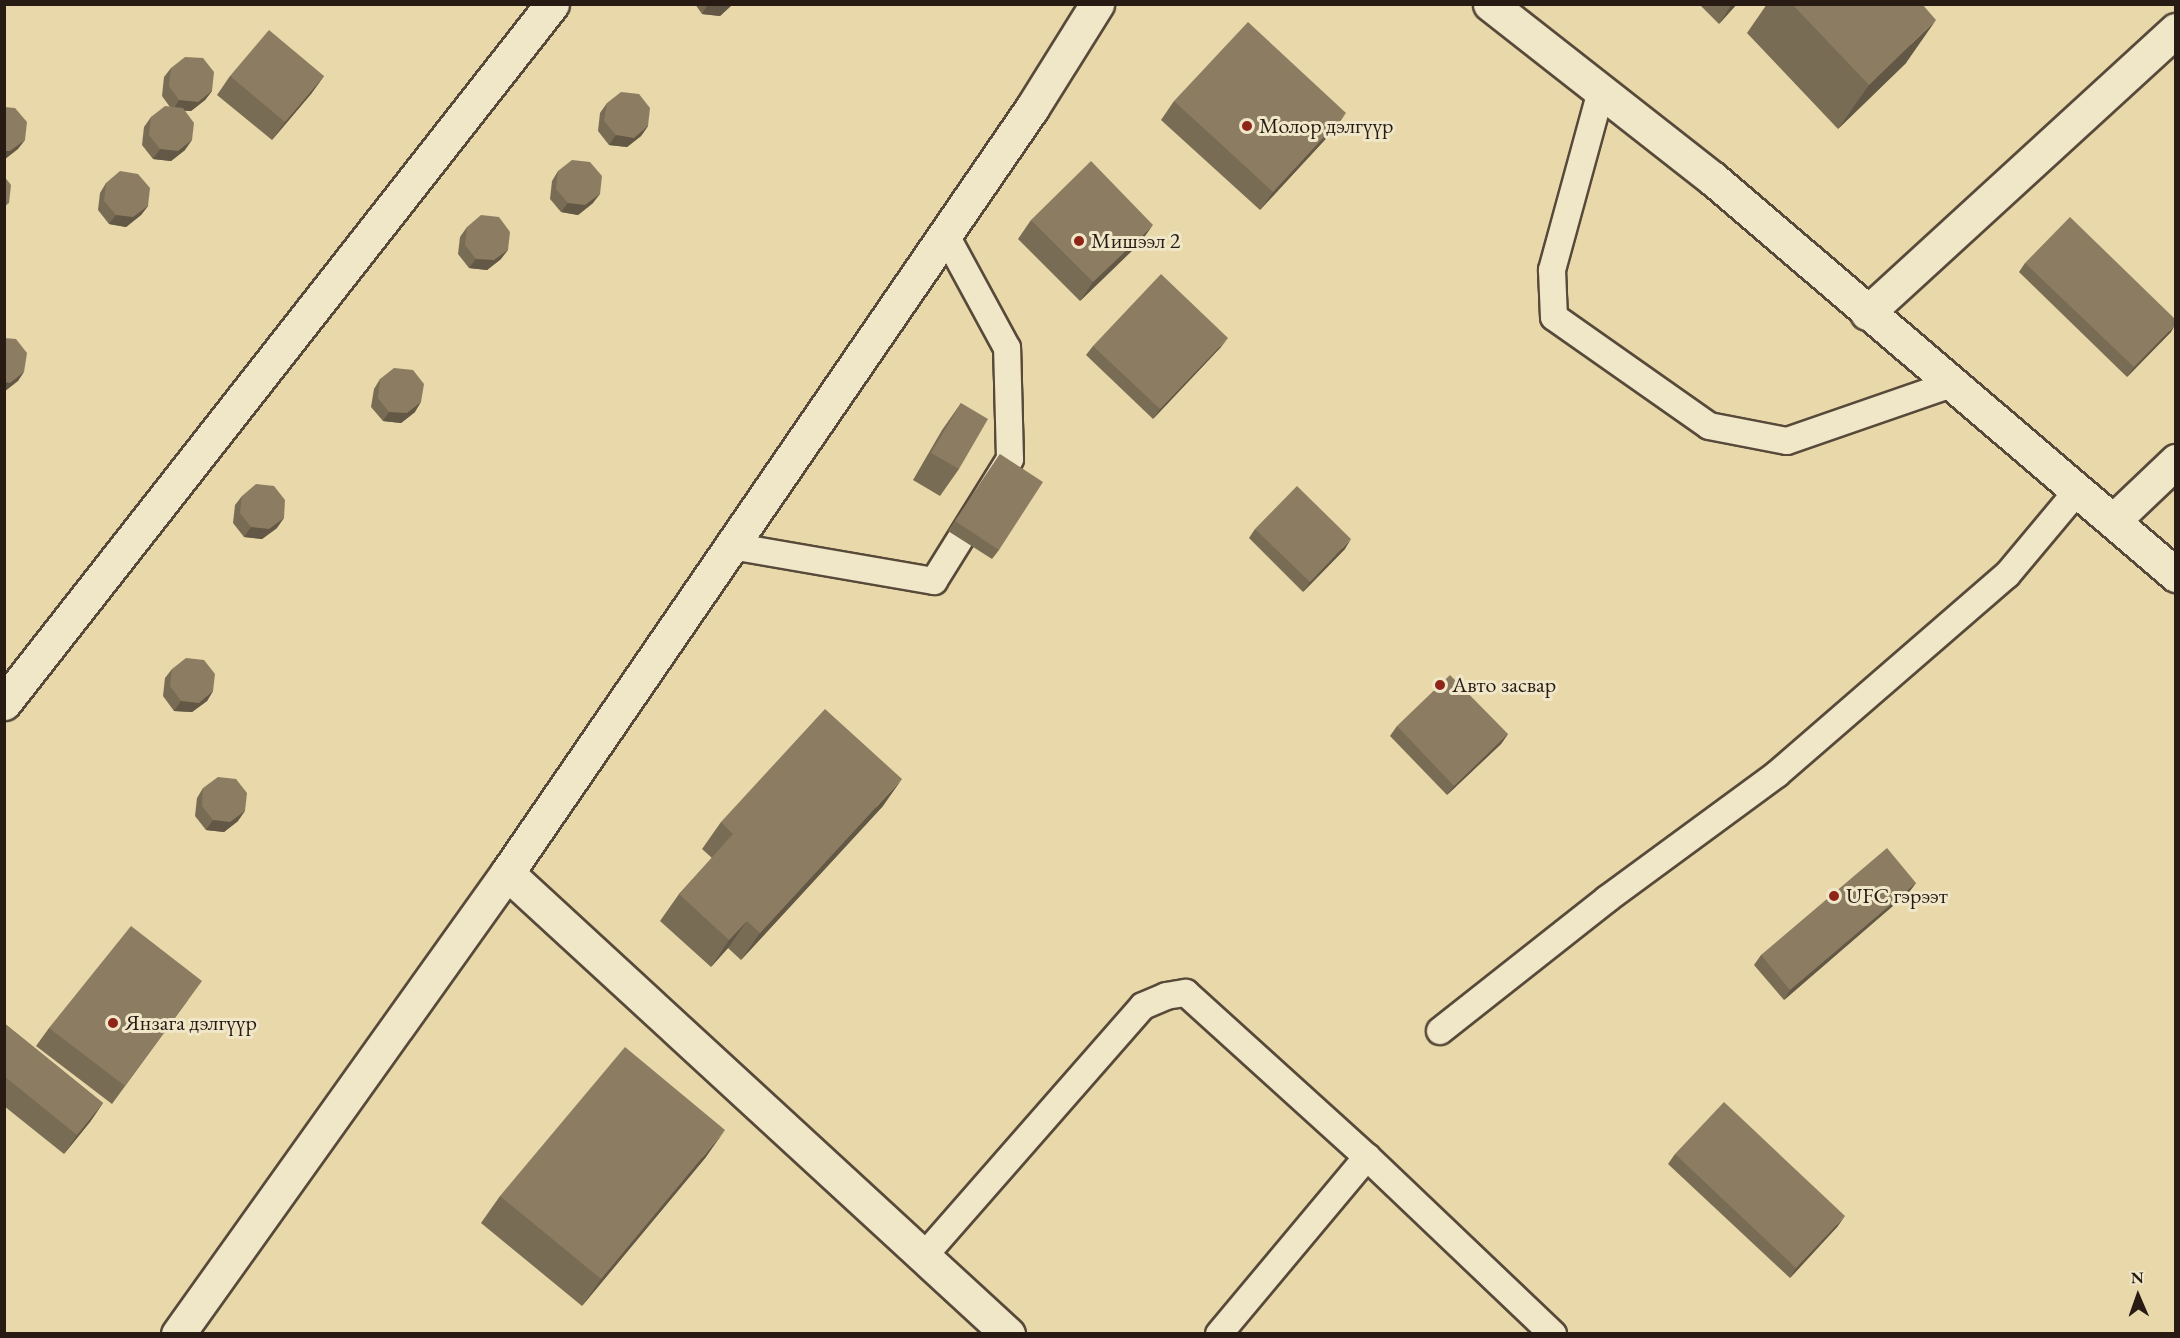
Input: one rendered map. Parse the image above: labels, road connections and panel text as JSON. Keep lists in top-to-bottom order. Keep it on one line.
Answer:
{"places":["Молор дэлгүүр","Мишээл 2","Авто засвар","UFC гэрээт","Янзага дэлгүүр"],"north":"top"}
